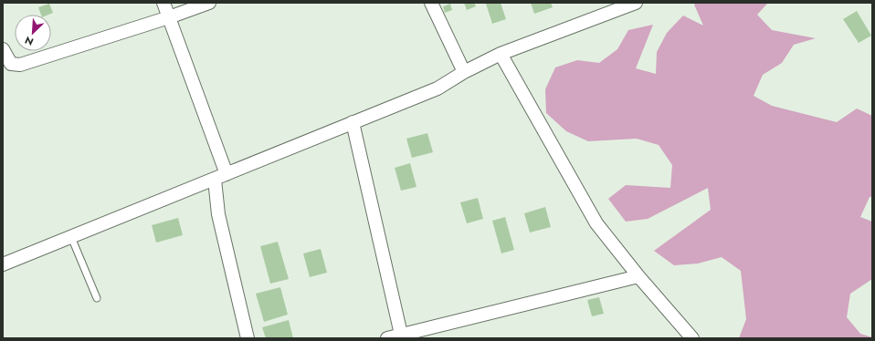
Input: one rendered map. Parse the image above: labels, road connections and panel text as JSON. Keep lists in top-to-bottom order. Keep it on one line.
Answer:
{"north":"bottom left"}
